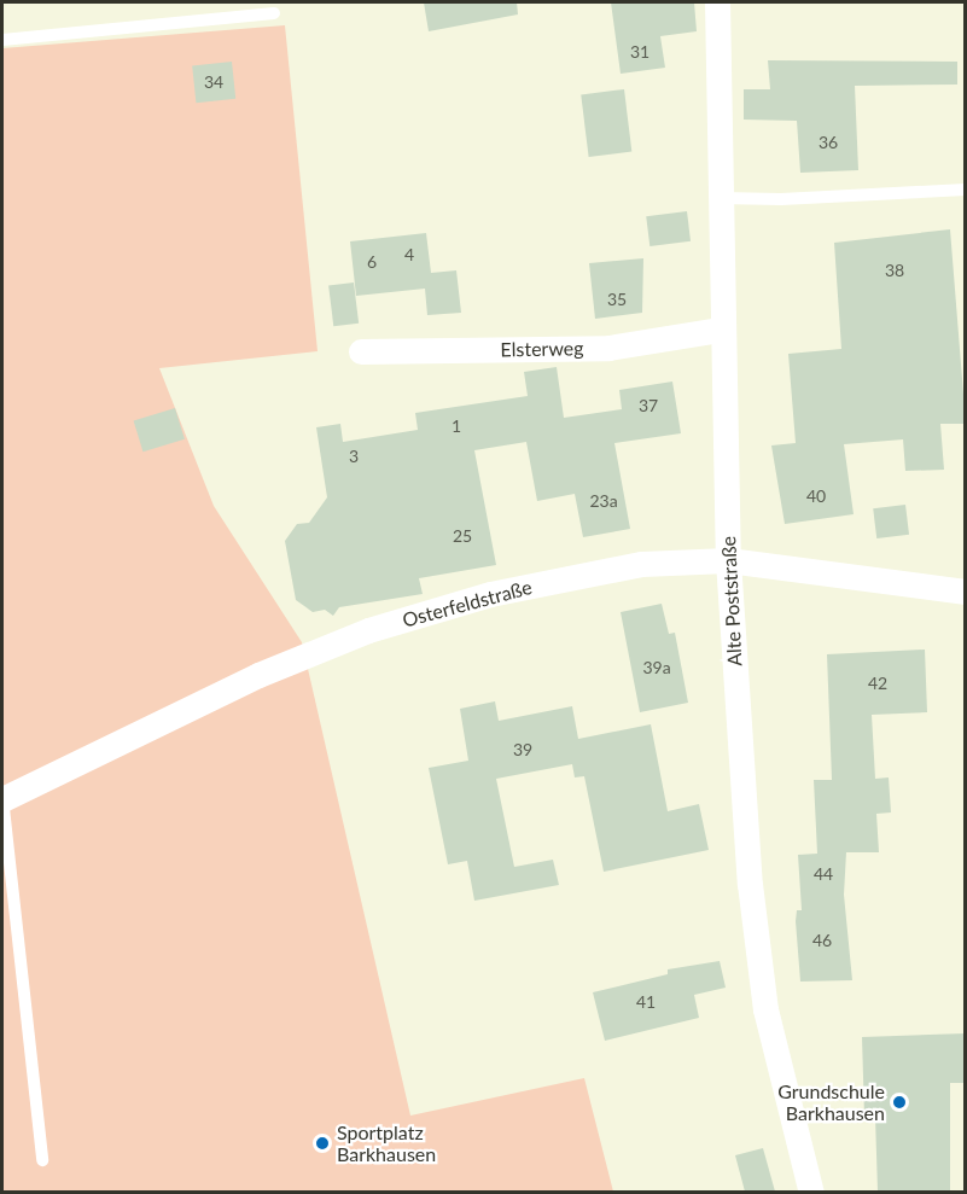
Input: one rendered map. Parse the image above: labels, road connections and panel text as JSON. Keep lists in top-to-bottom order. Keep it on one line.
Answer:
{"streets":{"street":["Elsterweg","Alte Poststraße","Osterfeldstraße"]},"crossings":[["Elsterweg","Alte Poststraße"],["Alte Poststraße","Osterfeldstraße"]],"places":["Grundschule Barkhausen","Sportplatz Barkhausen"],"house_numbers":["31","34","36","4","6","38","35","37","1","3","40","23a","25","39a","42","39","44","46","41"]}
